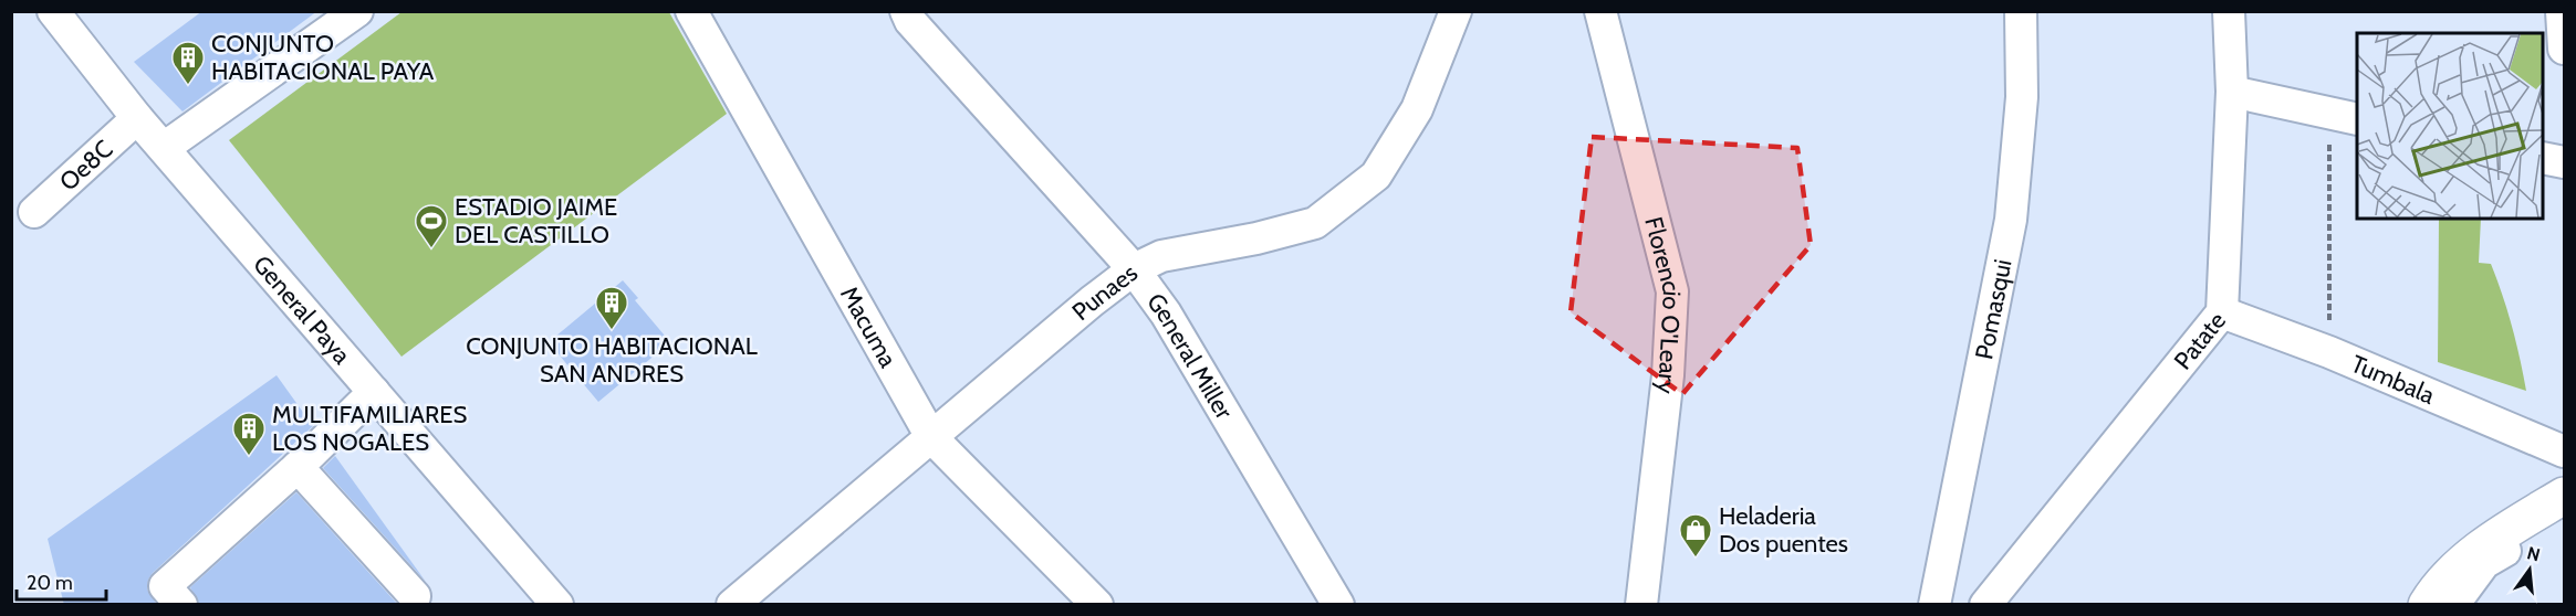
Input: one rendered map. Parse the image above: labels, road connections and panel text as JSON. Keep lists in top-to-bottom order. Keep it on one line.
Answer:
{"streets":{"street":["Oe8C","Punaes","Florencio O'Leary","General Paya","Pomasqui","Macuma","Patate","General Miller","Tumbala"]},"crossings":[["Oe8C","General Paya"],["Punaes","Macuma"],["Punaes","General Miller"],["Patate","Tumbala"]],"places":{"building":["CONJUNTO HABITACIONAL PAYA","CONJUNTO HABITACIONAL SAN ANDRES","MULTIFAMILIARES LOS NOGALES"],"sports":["ESTADIO JAIME DEL CASTILLO"],"shop":["Heladeria Dos puentes"]},"scale_bar":"20 m","north":"top"}
